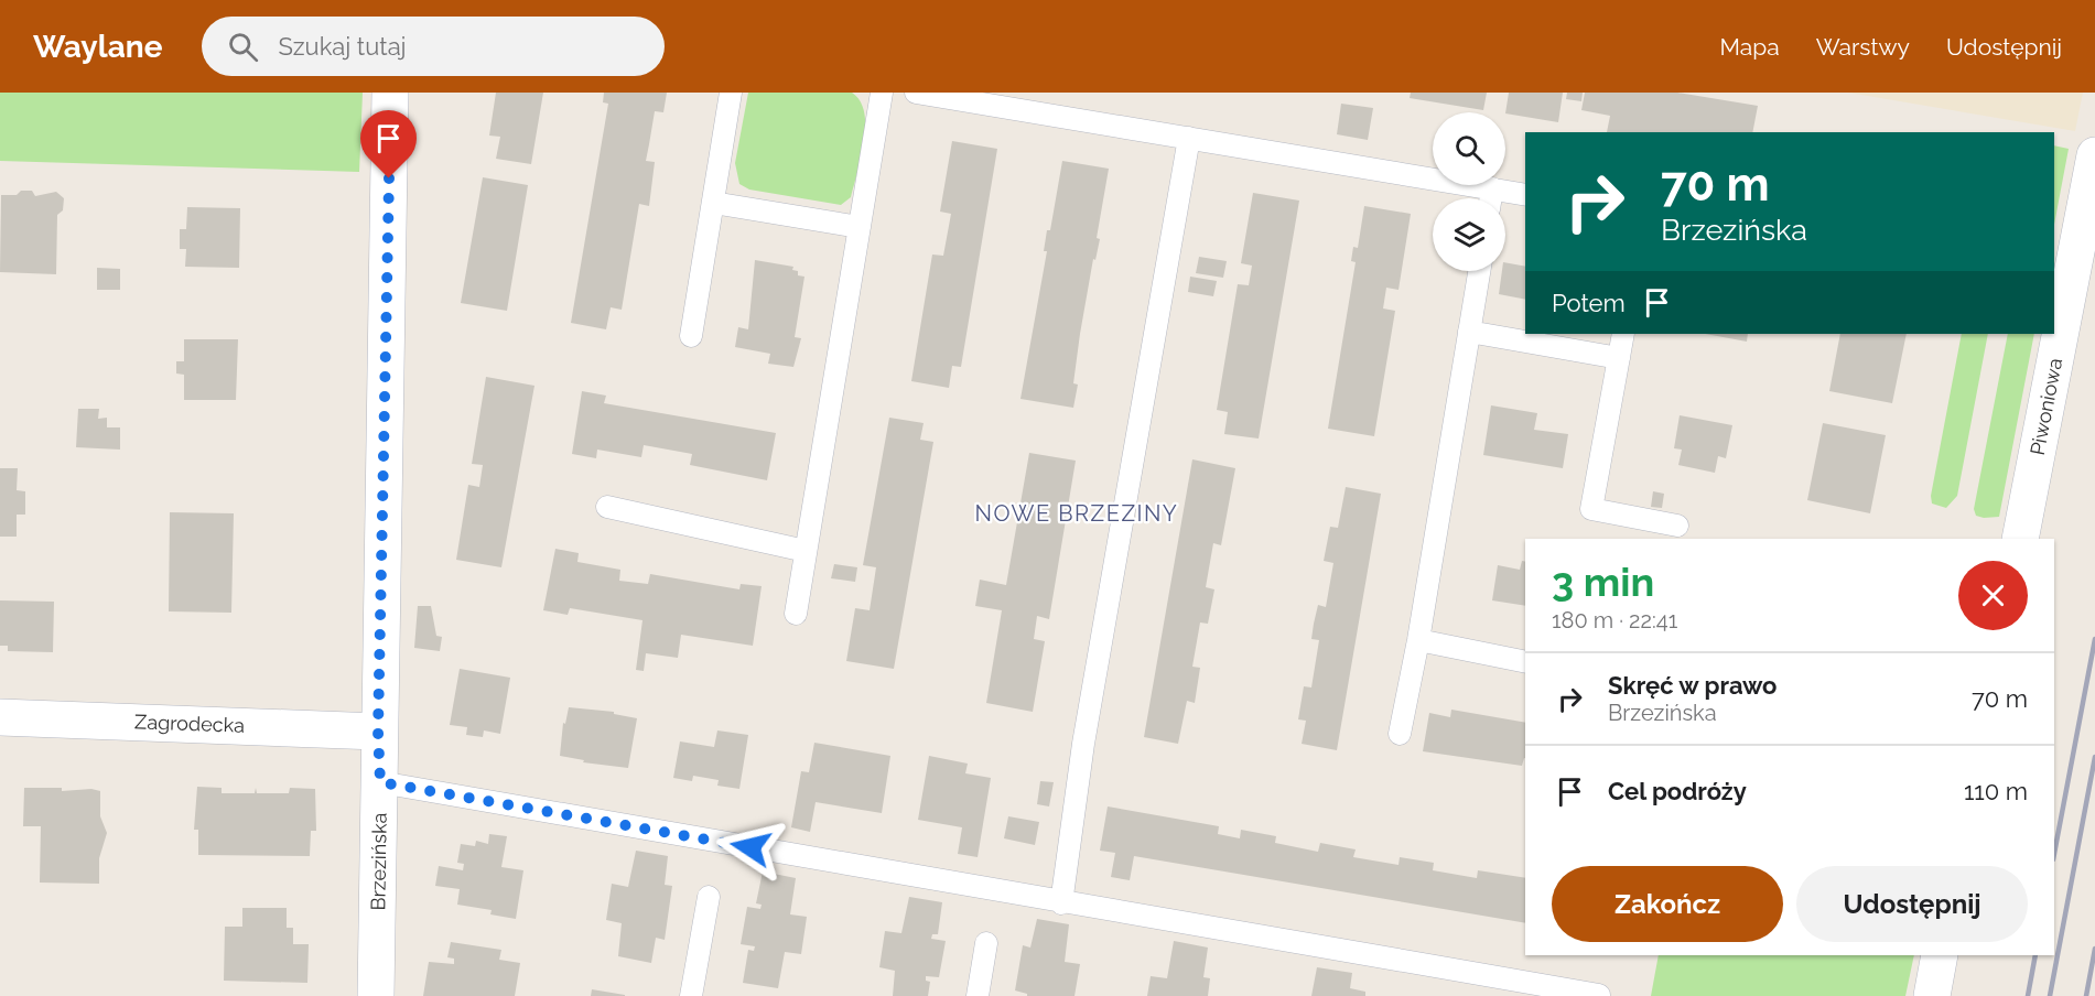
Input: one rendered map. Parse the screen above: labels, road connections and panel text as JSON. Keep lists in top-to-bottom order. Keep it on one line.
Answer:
{"streets":{"street":["Piwoniowa","Zagrodecka","Brzezińska"]},"crossings":[["Zagrodecka","Brzezińska"]],"districts":["NOWE BRZEZINY"],"page":{"header":"Waylane","search":"Szukaj tutaj","nav":["Mapa","Warstwy","Udostępnij"],"turn":["70 m","Brzezińska"],"then":"Potem","heading":["3 min","180 m · 22:41"],"list":[{"name":"Skręć w prawo","note":"Brzezińska","value":"70 m"},{"name":"Cel podróży","value":"110 m"}],"buttons":["Zakończ","Udostępnij"]}}
